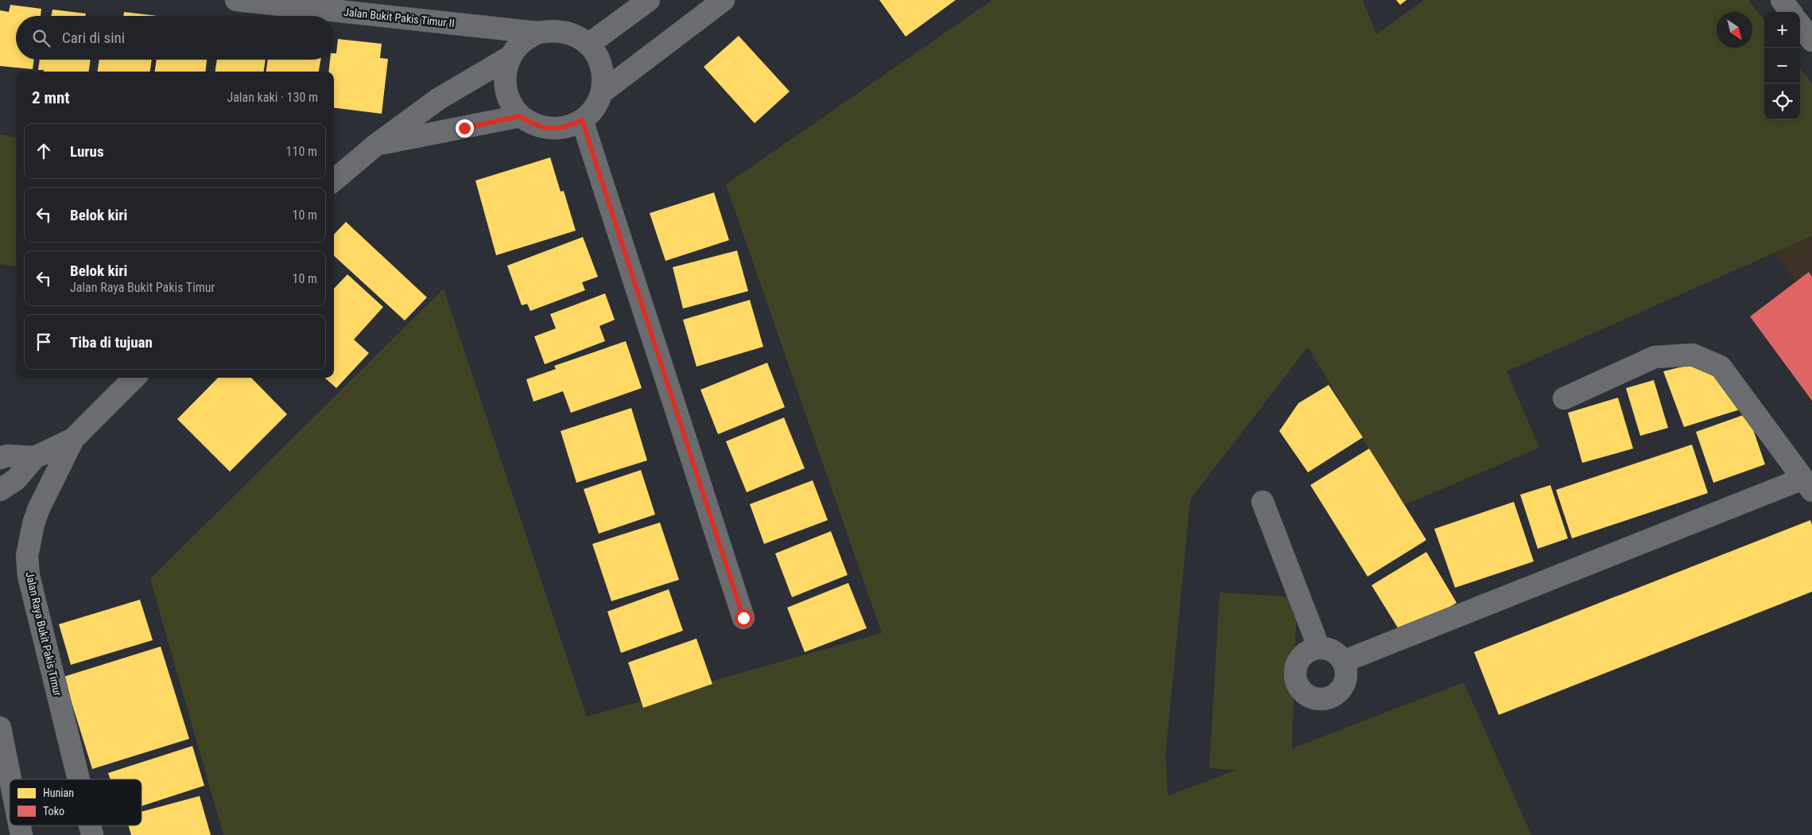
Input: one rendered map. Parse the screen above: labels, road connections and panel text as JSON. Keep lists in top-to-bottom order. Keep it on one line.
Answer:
{"streets":{"street":["Jalan Bukit Pakis Timur II","Jalan Raya Bukit Pakis Timur"]},"legend":["Hunian","Toko"],"north":"bottom right","page":{"map_buttons":["+","−"],"search":"Cari di sini","heading":["2 mnt","Jalan kaki · 130 m"],"list":[["Lurus","110 m"],["Belok kiri","10 m"],["Belok kiri","Jalan Raya Bukit Pakis Timur","10 m"],"Tiba di tujuan"]}}
